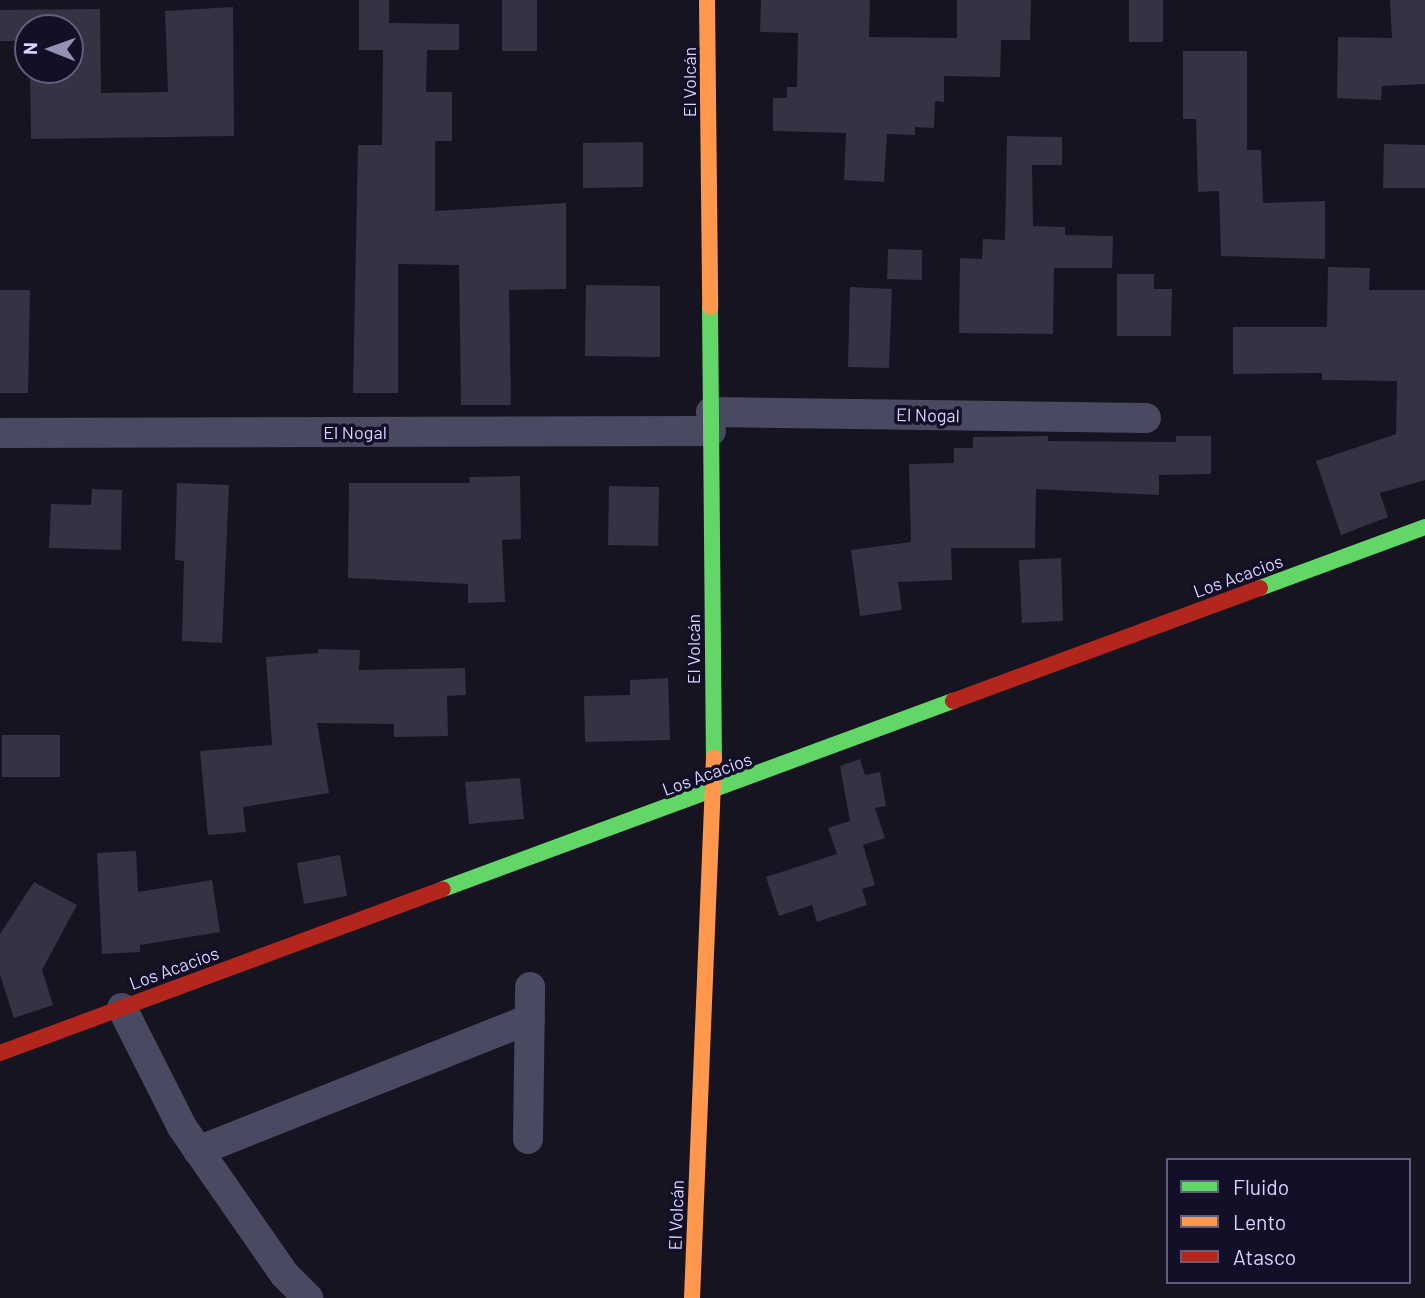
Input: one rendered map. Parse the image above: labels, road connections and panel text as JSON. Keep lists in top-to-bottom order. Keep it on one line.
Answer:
{"streets":{"street":["El Volcán","El Nogal","Los Acacios"]},"crossings":[["El Volcán","El Nogal"],["El Volcán","Los Acacios"]],"legend":["Fluido","Lento","Atasco"],"north":"left"}
